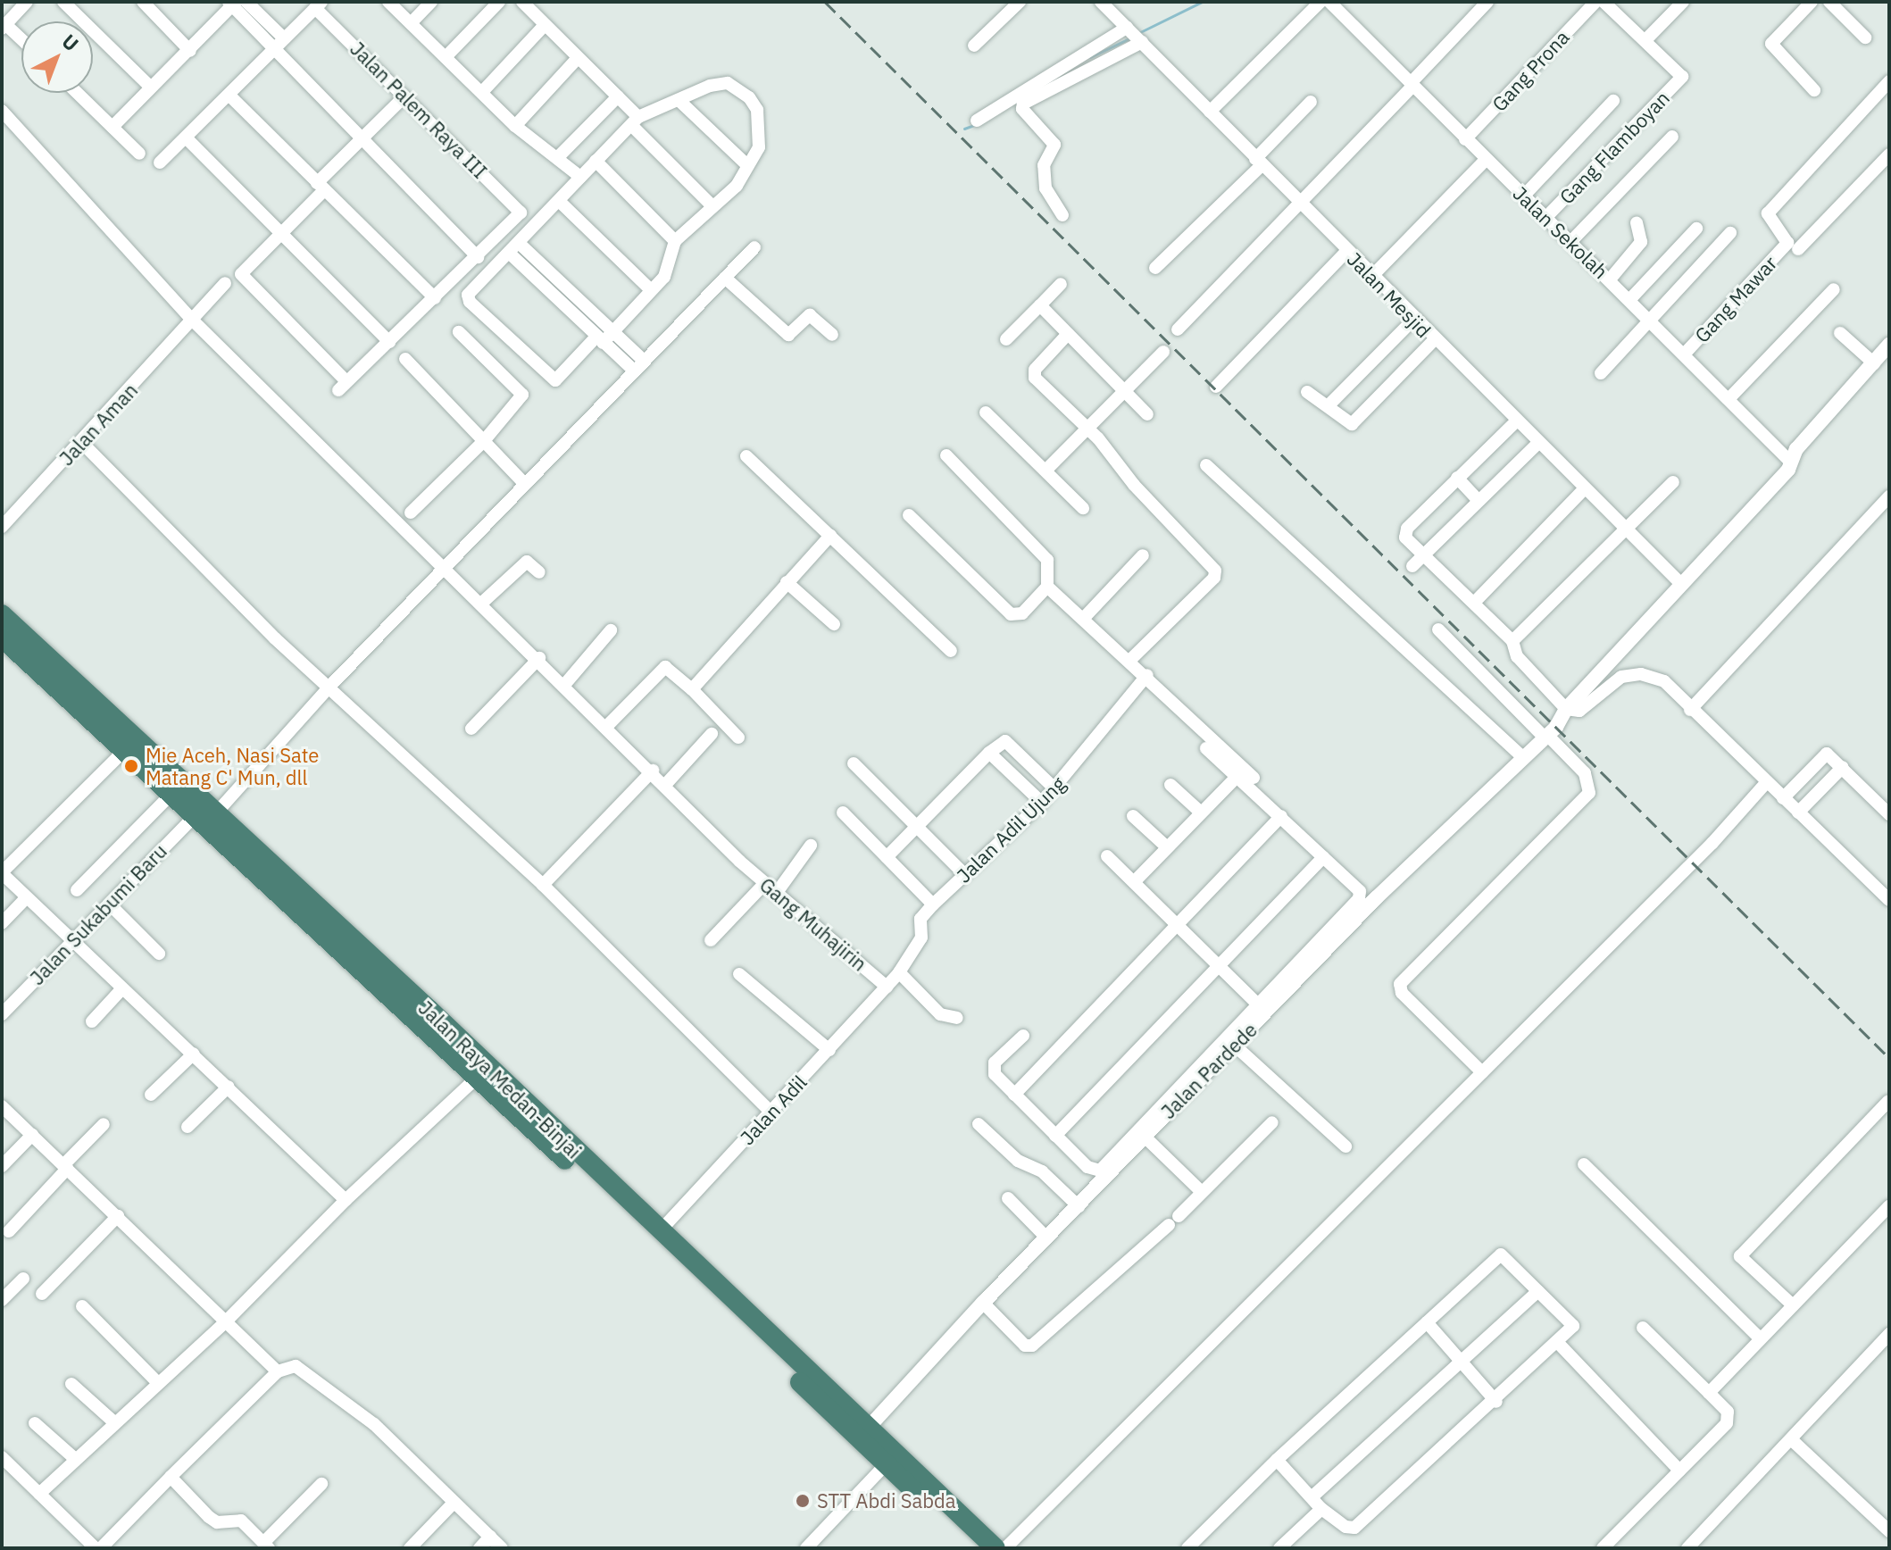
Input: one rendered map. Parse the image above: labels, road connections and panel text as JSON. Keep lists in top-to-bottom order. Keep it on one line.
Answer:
{"streets":{"highway":["Jalan Raya Medan-Binjai"],"street":["Gang Prona","Jalan Palem Raya III","Gang Flamboyan","Jalan Sekolah","Jalan Mesjid","Gang Mawar","Jalan Aman","Jalan Adil Ujung","Jalan Sukabumi Baru","Gang Muhajirin","Jalan Pardede","Jalan Adil"]},"crossings":[["Gang Prona","Jalan Sekolah"],["Gang Flamboyan","Jalan Sekolah"],["Jalan Sekolah","Gang Mawar"],["Jalan Sekolah","Jalan Pardede"],["Jalan Mesjid","Jalan Pardede"],["Jalan Aman","Gang Muhajirin"],["Jalan Adil Ujung","Gang Muhajirin"],["Jalan Adil Ujung","Jalan Adil"],["Jalan Sukabumi Baru","Gang Muhajirin"],["Jalan Sukabumi Baru","Jalan Raya Medan-Binjai"],["Gang Muhajirin","Jalan Adil"],["Jalan Pardede","Jalan Raya Medan-Binjai"],["Jalan Raya Medan-Binjai","Jalan Adil"]],"places":["Mie Aceh, Nasi Sate Matang C' Mun, dll","STT Abdi Sabda"],"north":"top right"}
